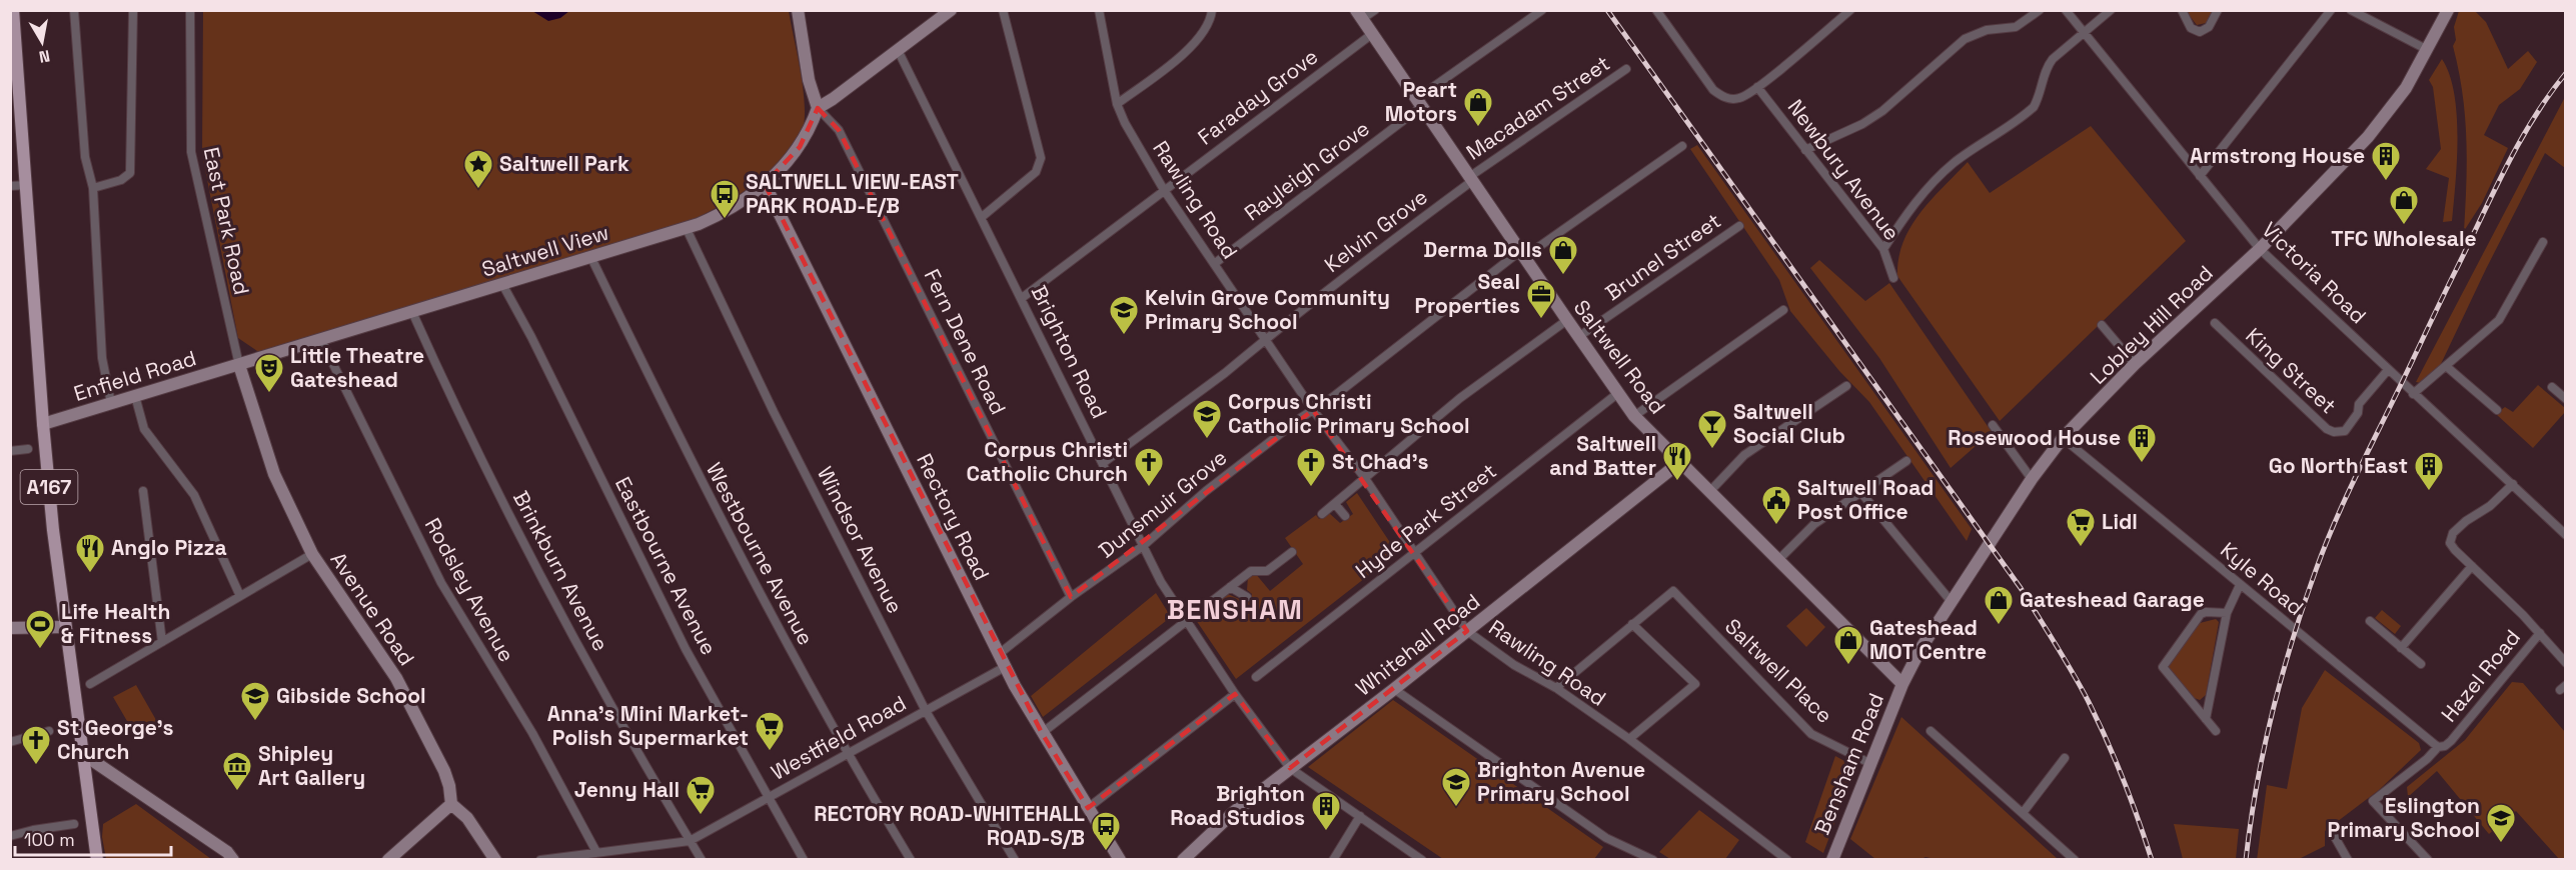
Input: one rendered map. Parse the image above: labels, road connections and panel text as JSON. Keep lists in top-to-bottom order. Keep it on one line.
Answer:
{"streets":{"main road":["A167"],"street":["Faraday Grove","Macadam Street","Newbury Avenue","Rayleigh Grove","Rawling Road","East Park Road","Kelvin Grove","Saltwell View","Brunel Street","Victoria Road","Lobley Hill Road","Fern Dene Road","Brighton Road","Saltwell Road","King Street","Enfield Road","Dunsmuir Grove","Rectory Road","Hyde Park Street","Windsor Avenue","Westbourne Avenue","Eastbourne Avenue","Brinkburn Avenue","Kyle Road","Rodsley Avenue","Avenue Road","Whitehall Road","Saltwell Place","Hazel Road","Westfield Road","Bensham Road"]},"crossings":[["Faraday Grove","Rawling Road"],["Faraday Grove","Brighton Road"],["Faraday Grove","Saltwell Road"],["Macadam Street","Kelvin Grove"],["Macadam Street","Saltwell Road"],["Rayleigh Grove","Rawling Road"],["Rayleigh Grove","Saltwell Road"],["Rawling Road","Kelvin Grove"],["Rawling Road","Dunsmuir Grove"],["Rawling Road","Hyde Park Street"],["Rawling Road","Whitehall Road"],["East Park Road","Saltwell View"],["East Park Road","Enfield Road"],["East Park Road","Avenue Road"],["Kelvin Grove","Brighton Road"],["Kelvin Grove","Saltwell Road"],["Saltwell View","Fern Dene Road"],["Saltwell View","Enfield Road"],["Saltwell View","Rectory Road"],["Saltwell View","Windsor Avenue"],["Saltwell View","Westbourne Avenue"],["Saltwell View","Eastbourne Avenue"],["Saltwell View","Brinkburn Avenue"],["Saltwell View","Rodsley Avenue"],["Saltwell View","Avenue Road"],["Brunel Street","Saltwell Road"],["Victoria Road","Lobley Hill Road"],["Victoria Road","King Street"],["Lobley Hill Road","Saltwell Road"],["Lobley Hill Road","Kyle Road"],["Lobley Hill Road","Bensham Road"],["Fern Dene Road","Dunsmuir Grove"],["Brighton Road","Dunsmuir Grove"],["Brighton Road","Whitehall Road"],["Saltwell Road","Dunsmuir Grove"],["Saltwell Road","Hyde Park Street"],["Saltwell Road","Whitehall Road"],["Saltwell Road","Bensham Road"],["Enfield Road","A167"],["Enfield Road","Avenue Road"],["Dunsmuir Grove","Rectory Road"],["Rectory Road","Westfield Road"],["Windsor Avenue","Westfield Road"],["Westbourne Avenue","Westfield Road"],["Eastbourne Avenue","Westfield Road"],["Brinkburn Avenue","Westfield Road"],["Kyle Road","Hazel Road"],["Saltwell Place","Bensham Road"]],"districts":["BENSHAM"],"places":{"shop":["Peart Motors","TFC Wholesale","Derma Dolls","Gateshead Garage","Gateshead MOT Centre"],"building":["Armstrong House","Rosewood House","Go North East","Brighton Road Studios"],"place":["Saltwell Park"],"bus stop":["SALTWELL VIEW-EAST PARK ROAD-E/B","RECTORY ROAD-WHITEHALL ROAD-S/B"],"office":["Seal Properties"],"school or university":["Kelvin Grove Community Primary School","Corpus Christi Catholic Primary School","Gibside School","Brighton Avenue Primary School","Eslington Primary School"],"theatre":["Little Theatre Gateshead"],"bar":["Saltwell Social Club"],"restaurant":["Saltwell and Batter","Anglo Pizza"],"church":["Corpus Christi Catholic Church","St Chad's","St George's Church"],"public building":["Saltwell Road Post Office"],"supermarket":["Lidl","Anna's Mini Market- Polish Supermarket","Jenny Hall"],"sports":["Life Health & Fitness"],"museum":["Shipley Art Gallery"]},"scale_bar":"100 m","north":"bottom"}
